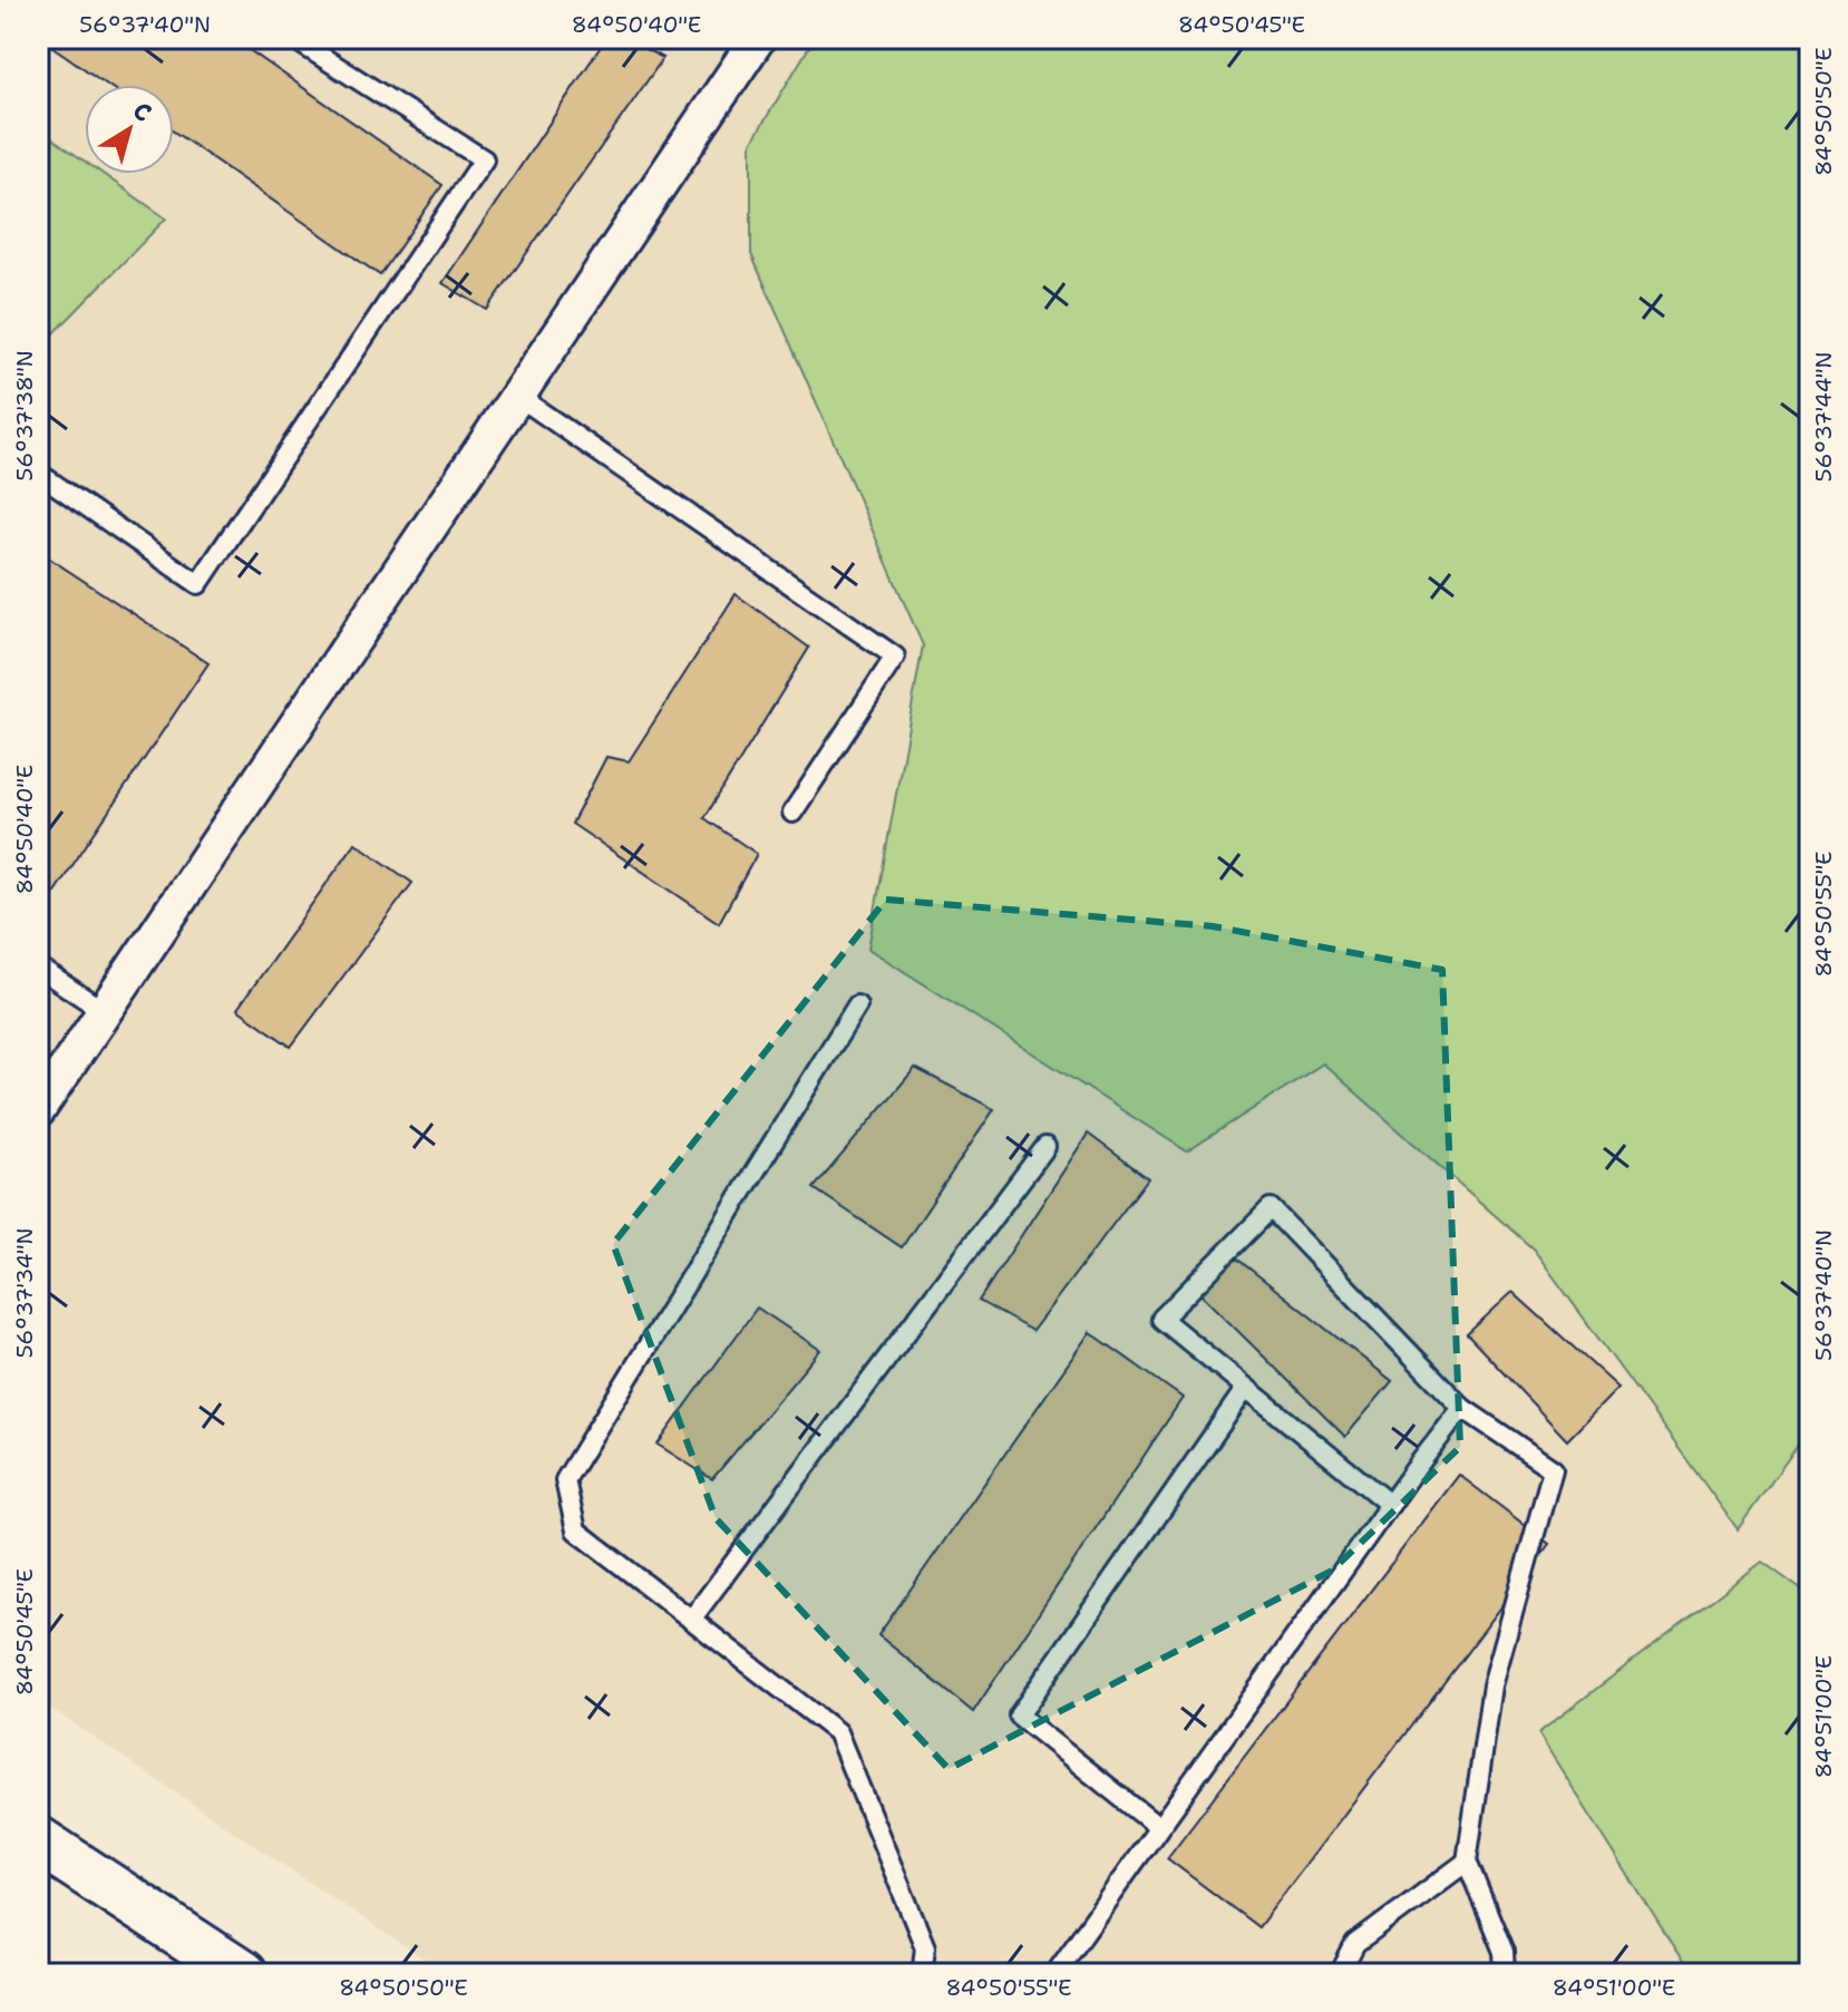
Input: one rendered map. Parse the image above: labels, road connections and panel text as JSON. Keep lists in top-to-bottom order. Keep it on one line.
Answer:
{"north":"top right","coordinates":["56°37'40\"N","84°50'40\"E","84°50'45\"E","84°50'50\"E","56°37'38\"N","56°37'44\"N","84°50'55\"E","56°37'34\"N","84°51'00\"E"]}
